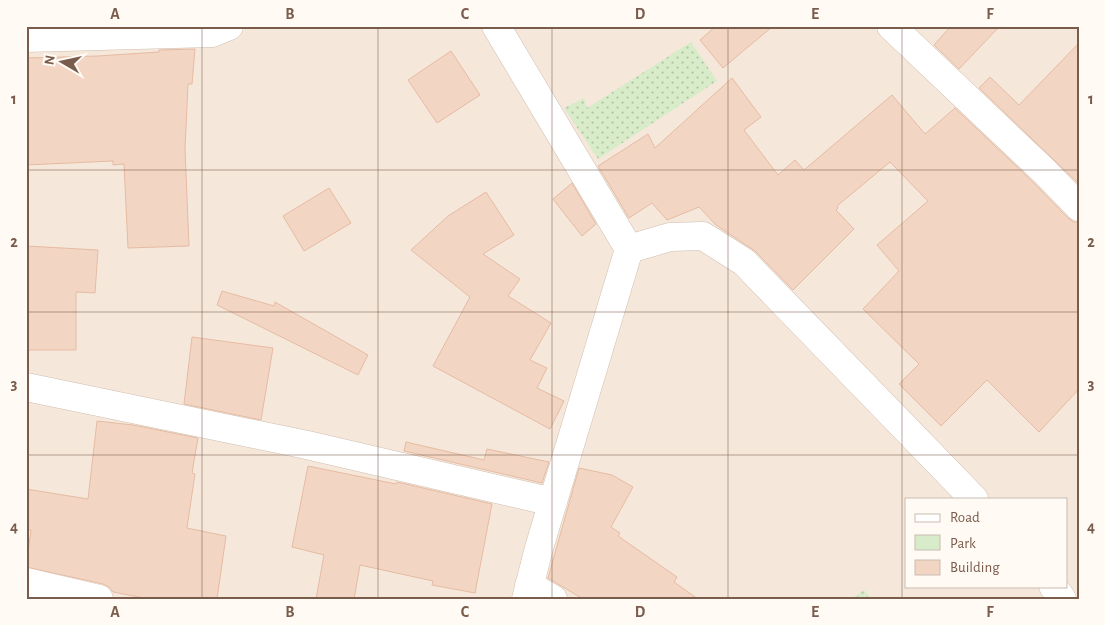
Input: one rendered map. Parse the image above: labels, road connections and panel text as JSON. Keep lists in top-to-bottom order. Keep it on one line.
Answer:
{"legend":["Road","Park","Building"],"north":"left","grid":{"columns":["A","B","C","D","E","F"],"rows":["1","2","3","4"]}}
